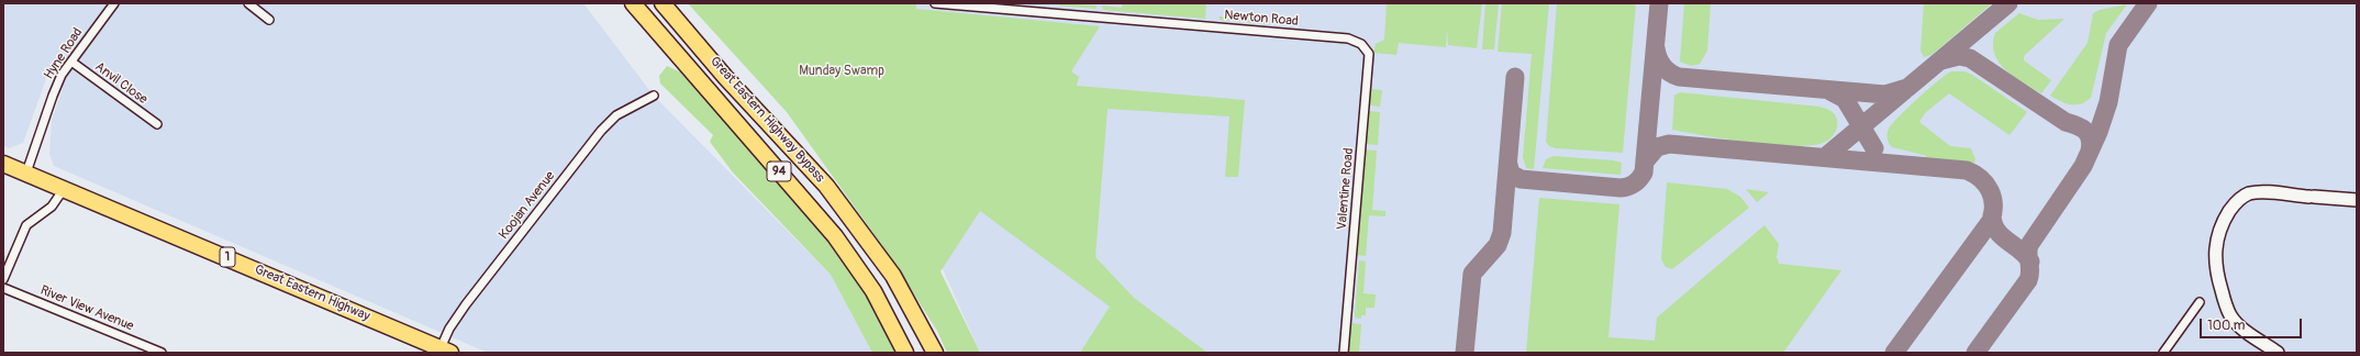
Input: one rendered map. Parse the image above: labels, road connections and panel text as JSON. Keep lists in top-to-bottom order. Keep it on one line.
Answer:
{"streets":{"highway":["Great Eastern Highway Bypass","94","1","Great Eastern Highway"],"street":["Newton Road","Hyne Road","Anvil Close","Valentine Road","Koojan Avenue","River View Avenue"]},"crossings":[["Newton Road","Valentine Road"],["Hyne Road","Anvil Close"],["Hyne Road","Great Eastern Highway"],["Koojan Avenue","Great Eastern Highway"]],"parks":["Munday Swamp"],"scale_bar":"100 m"}
